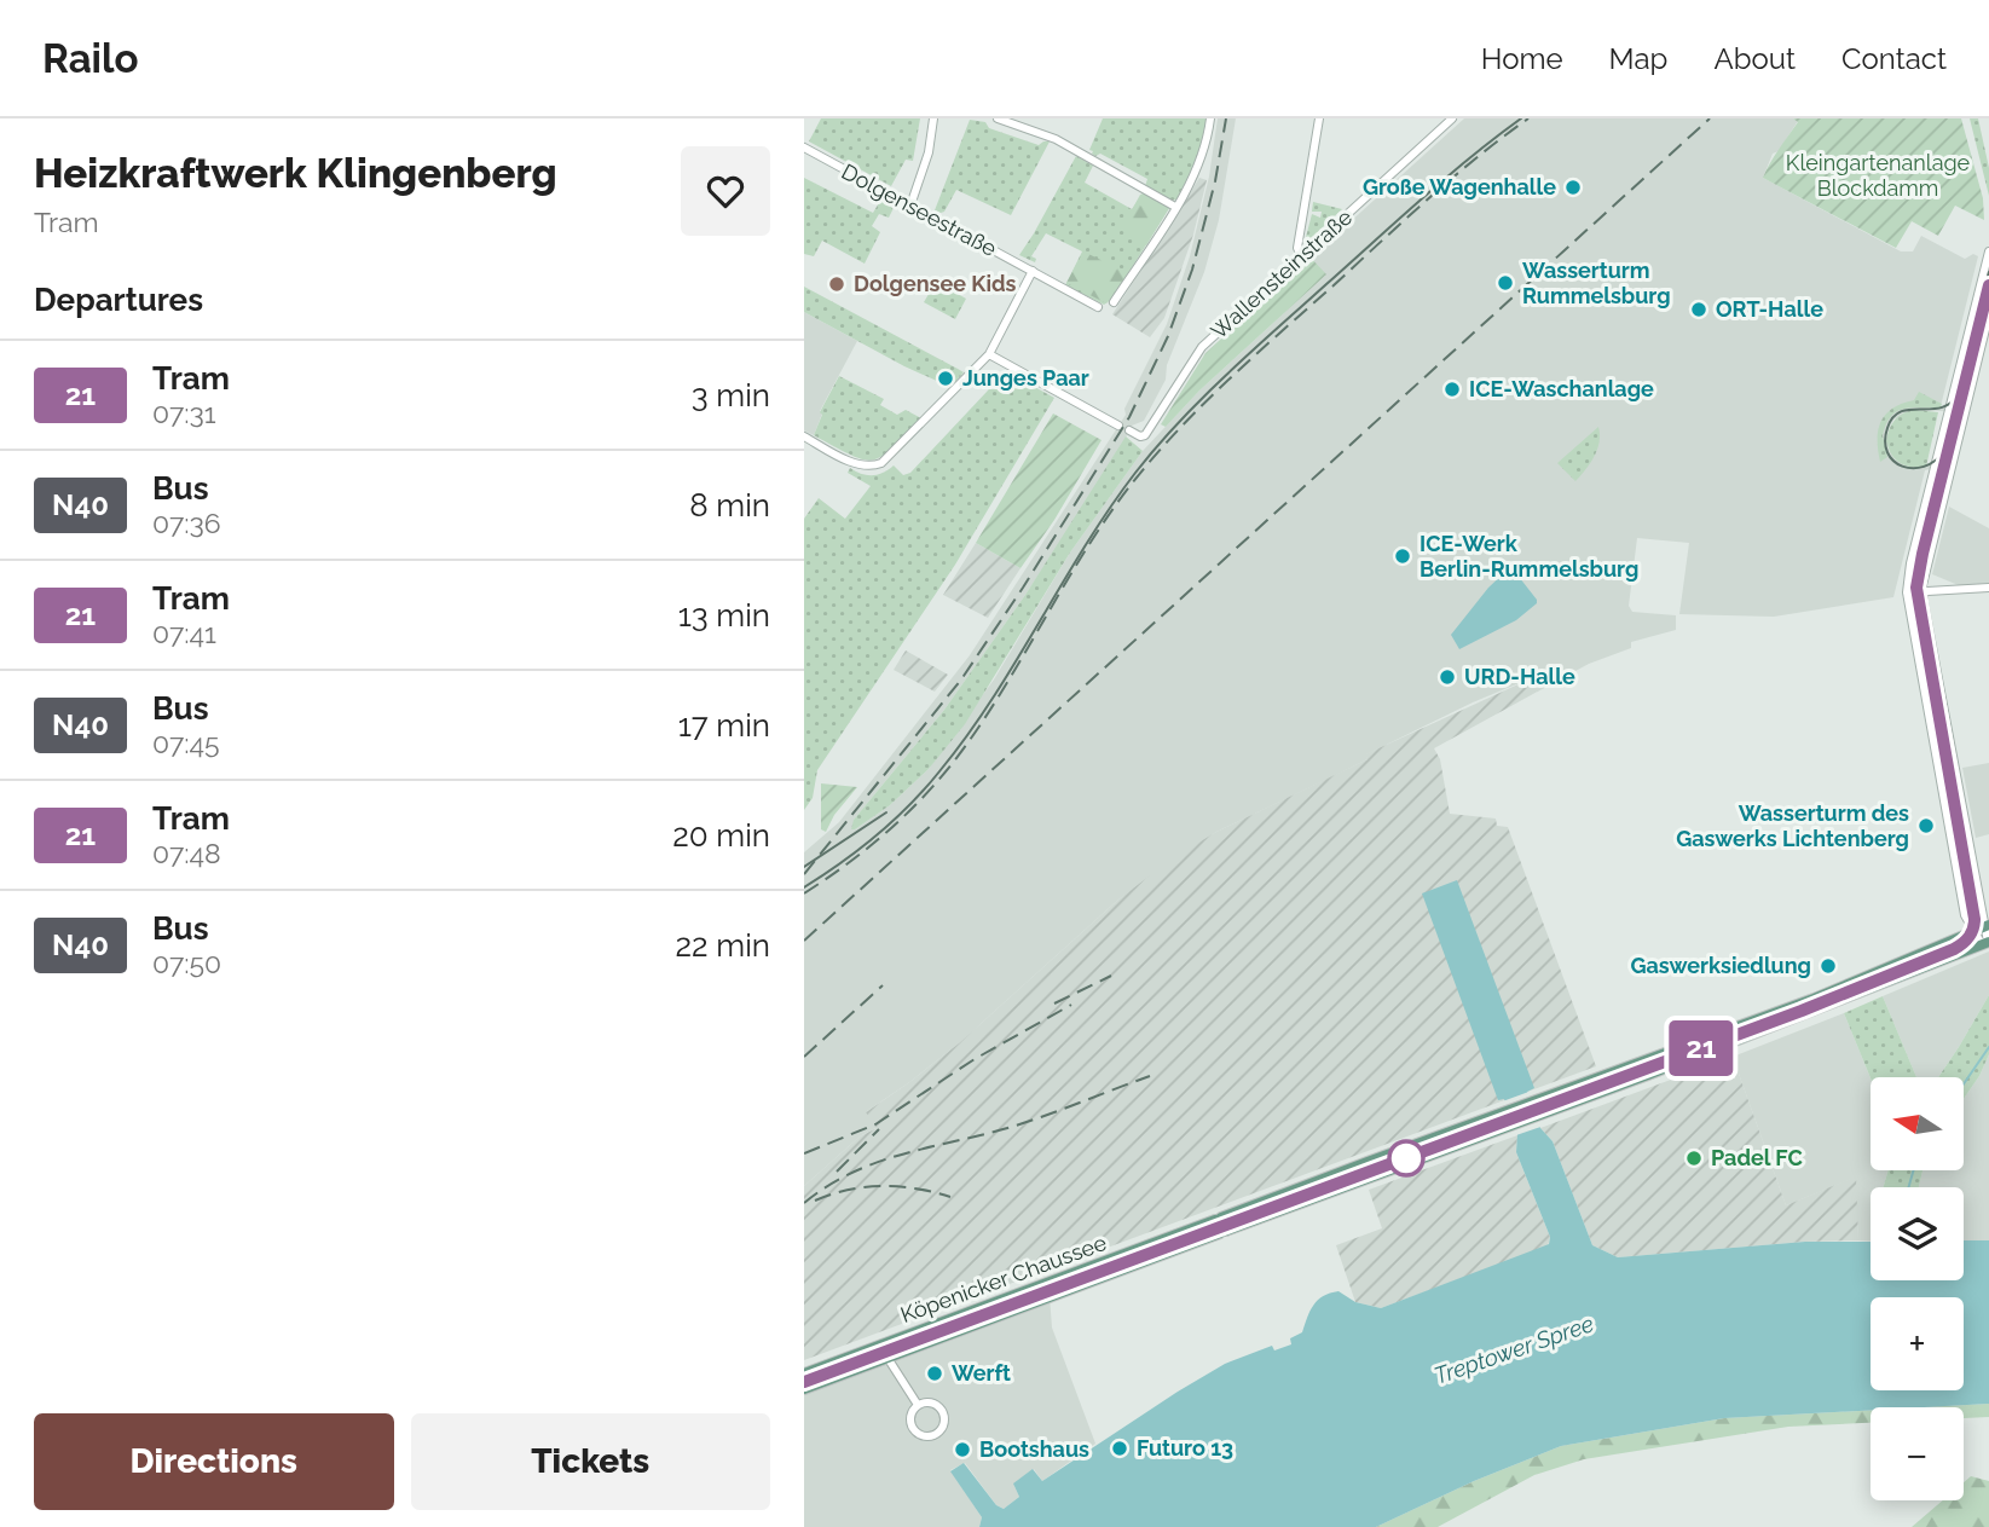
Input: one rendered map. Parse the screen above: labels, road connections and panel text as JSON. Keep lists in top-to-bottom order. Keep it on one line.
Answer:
{"streets":{"main road":["Köpenicker Chaussee"],"street":["Dolgenseestraße","Wallensteinstraße"]},"water":["Treptower Spree"],"parks":["Kleingartenanlage Blockdamm"],"places":["Große Wagenhalle","Wasserturm Rummelsburg","Dolgensee Kids","ORT-Halle","Junges Paar","ICE-Waschanlage","ICE-Werk Berlin-Rummelsburg","URD-Halle","Wasserturm des Gaswerks Lichtenberg","Gaswerksiedlung","Padel FC","Werft","Futuro 13","Bootshaus"],"lines":["tram line 21"],"north":"left","page":{"header":"Railo","nav":["Home","Map","About","Contact"],"heading":[["Heizkraftwerk Klingenberg","Tram"],"Departures"],"on_map":"21","list":[{"mark":"21","name":"Tram","note":"07:31","value":"3 min"},{"mark":"N40","name":"Bus","note":"07:36","value":"8 min"},{"mark":"21","name":"Tram","note":"07:41","value":"13 min"},{"mark":"N40","name":"Bus","note":"07:45","value":"17 min"},{"mark":"21","name":"Tram","note":"07:48","value":"20 min"},{"mark":"N40","name":"Bus","note":"07:50","value":"22 min"}],"map_buttons":["+","−"],"buttons":["Directions","Tickets"]}}
